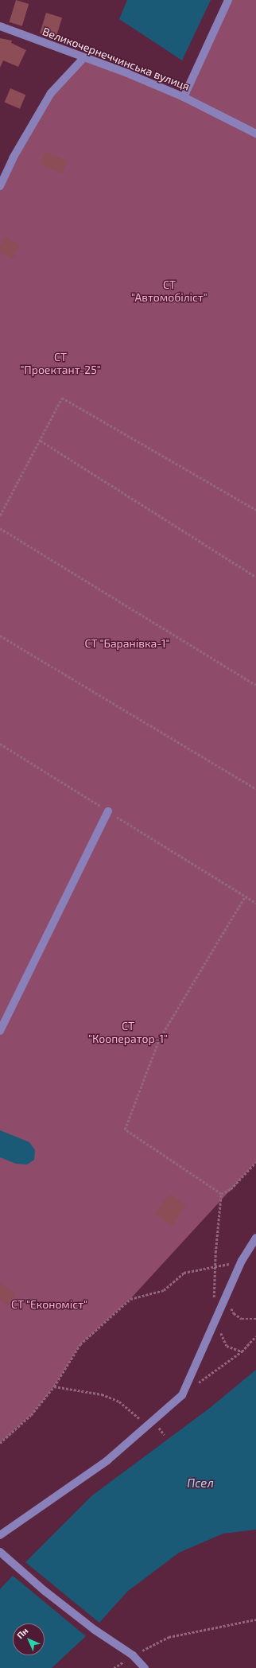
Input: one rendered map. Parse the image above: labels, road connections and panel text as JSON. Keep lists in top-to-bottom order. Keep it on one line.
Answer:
{"streets":{"street":["Великочернеччинська вулиця"]},"water":["Псел"],"parks":["СТ \"Автомобіліст\"","СТ \"Проектант-25\"","СТ \"Баранівка-1\"","СТ \"Кооператор-1\"","СТ \"Економіст\""],"north":"top left"}
